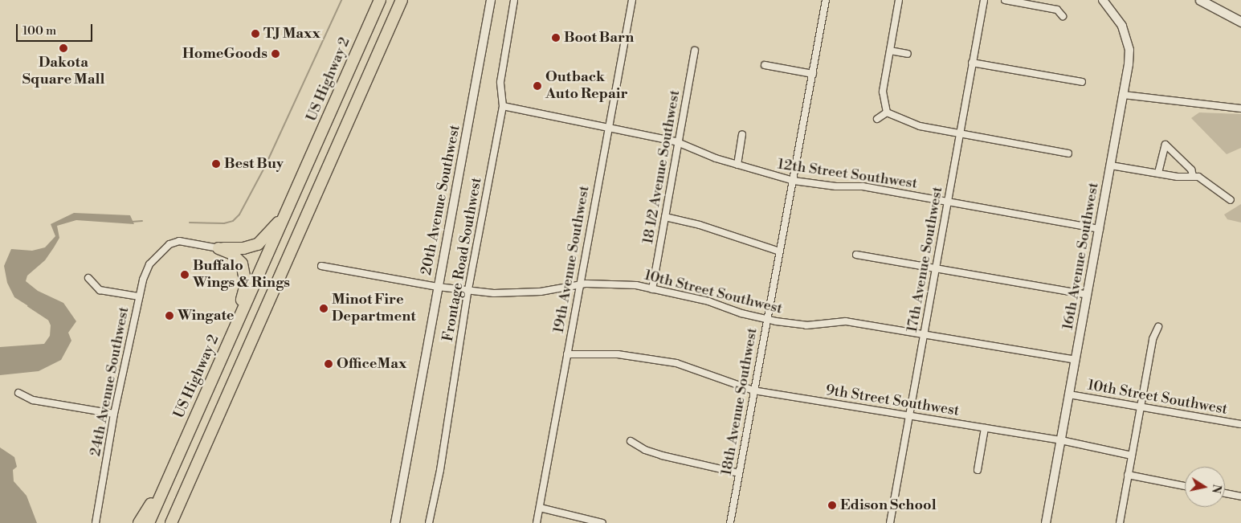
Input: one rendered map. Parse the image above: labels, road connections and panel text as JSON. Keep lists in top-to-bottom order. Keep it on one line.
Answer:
{"streets":{"highway":["US Highway 2"],"street":["18 1/2 Avenue Southwest","12th Street Southwest","20th Avenue Southwest","16th Avenue Southwest","Frontage Road Southwest","19th Avenue Southwest","17th Avenue Southwest","10th Street Southwest","24th Avenue Southwest","9th Street Southwest","18th Avenue Southwest"]},"crossings":[["18 1/2 Avenue Southwest","12th Street Southwest"],["18 1/2 Avenue Southwest","10th Street Southwest"],["12th Street Southwest","16th Avenue Southwest"],["12th Street Southwest","Frontage Road Southwest"],["12th Street Southwest","19th Avenue Southwest"],["12th Street Southwest","17th Avenue Southwest"],["12th Street Southwest","18th Avenue Southwest"],["20th Avenue Southwest","10th Street Southwest"],["16th Avenue Southwest","10th Street Southwest"],["16th Avenue Southwest","9th Street Southwest"],["Frontage Road Southwest","10th Street Southwest"],["19th Avenue Southwest","10th Street Southwest"],["19th Avenue Southwest","9th Street Southwest"],["17th Avenue Southwest","10th Street Southwest"],["17th Avenue Southwest","9th Street Southwest"],["10th Street Southwest","18th Avenue Southwest"],["9th Street Southwest","18th Avenue Southwest"]],"places":["TJ Maxx","Boot Barn","Dakota Square Mall","HomeGoods","Outback Auto Repair","Best Buy","Buffalo Wings & Rings","Minot Fire Department","Wingate","OfficeMax","Edison School"],"scale_bar":"100 m","north":"right"}
